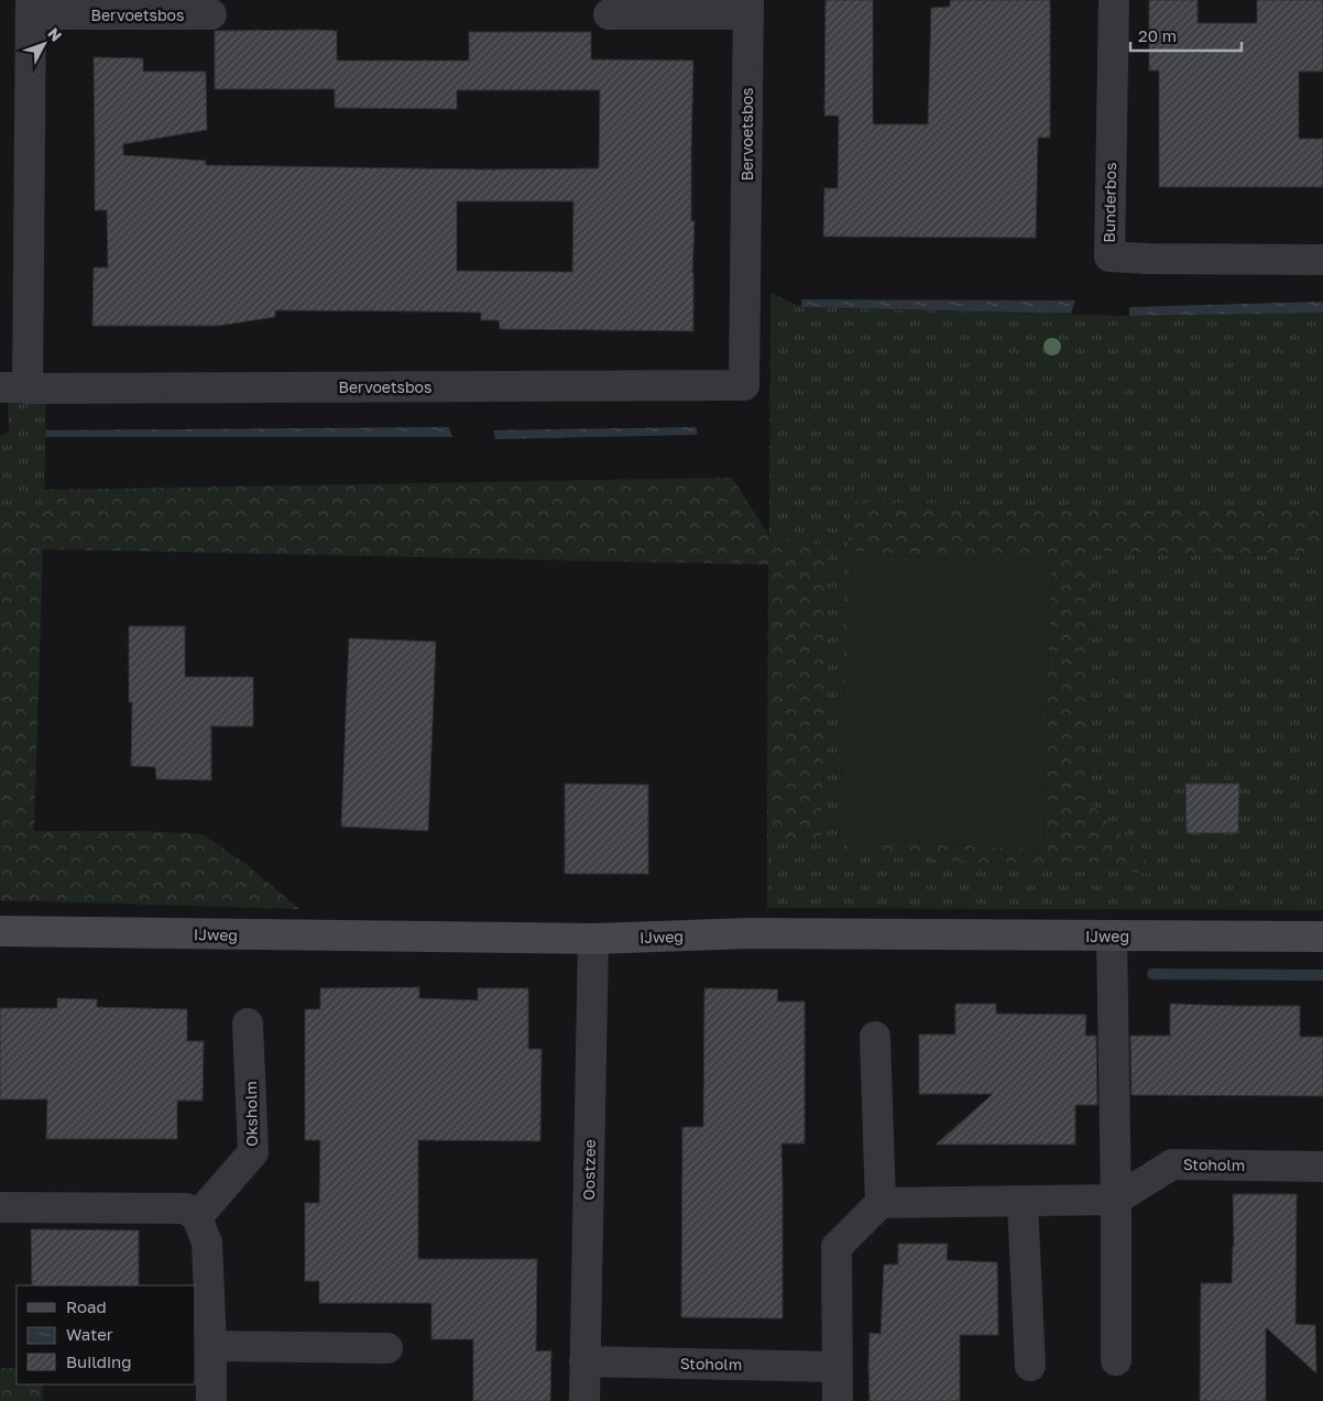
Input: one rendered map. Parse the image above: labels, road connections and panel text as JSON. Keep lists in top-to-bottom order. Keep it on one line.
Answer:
{"streets":{"street":["Bervoetsbos","Bunderbos","IJweg","Oksholm","Stoholm","Oostzee"]},"crossings":[["IJweg","Oostzee"],["Stoholm","Oostzee"]],"legend":["Road","Water","Building"],"scale_bar":"20 m","north":"top right"}
